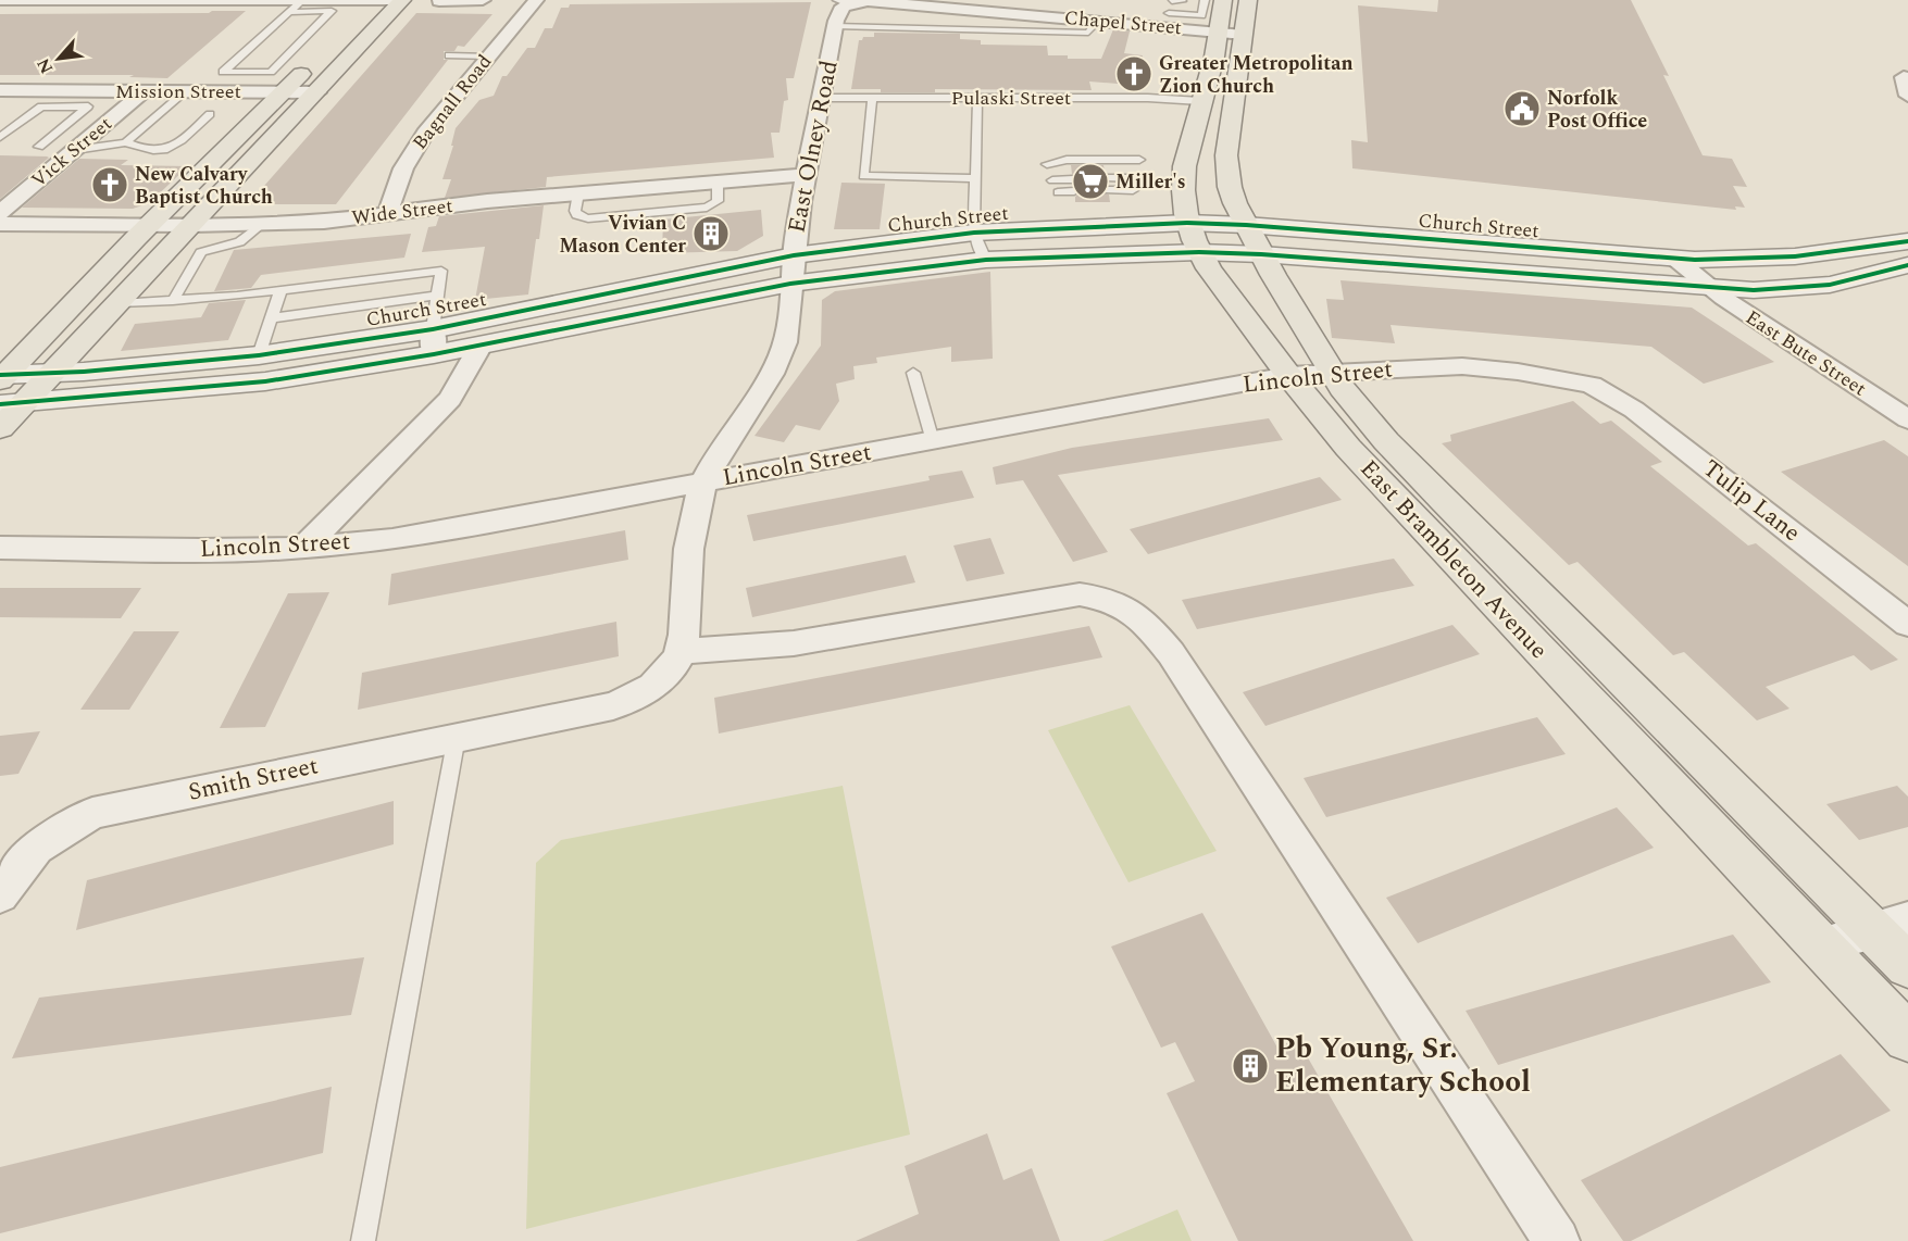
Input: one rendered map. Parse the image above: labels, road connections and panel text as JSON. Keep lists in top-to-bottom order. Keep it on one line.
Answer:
{"streets":{"main road":["Church Street","East Brambleton Avenue"],"street":["Chapel Street","Mission Street","Bagnall Road","East Olney Road","Vick Street","Wide Street","East Bute Street","Lincoln Street","Tulip Lane","Smith Street"],"lane":["Pulaski Street"]},"crossings":[["Chapel Street","East Olney Road"],["Chapel Street","East Brambleton Avenue"],["Mission Street","Vick Street"],["Pulaski Street","East Olney Road"],["Bagnall Road","Wide Street"],["East Olney Road","Wide Street"],["East Olney Road","Church Street"],["East Olney Road","Lincoln Street"],["East Olney Road","Smith Street"],["Church Street","East Bute Street"],["Church Street","East Brambleton Avenue"],["Lincoln Street","Tulip Lane"],["Lincoln Street","East Brambleton Avenue"]],"places":{"church":["Greater Metropolitan Zion Church","New Calvary Baptist Church"],"public building":["Norfolk Post Office"],"supermarket":["Miller's"],"building":["Vivian C Mason Center","Pb Young, Sr. Elementary School"]},"north":"bottom left"}
